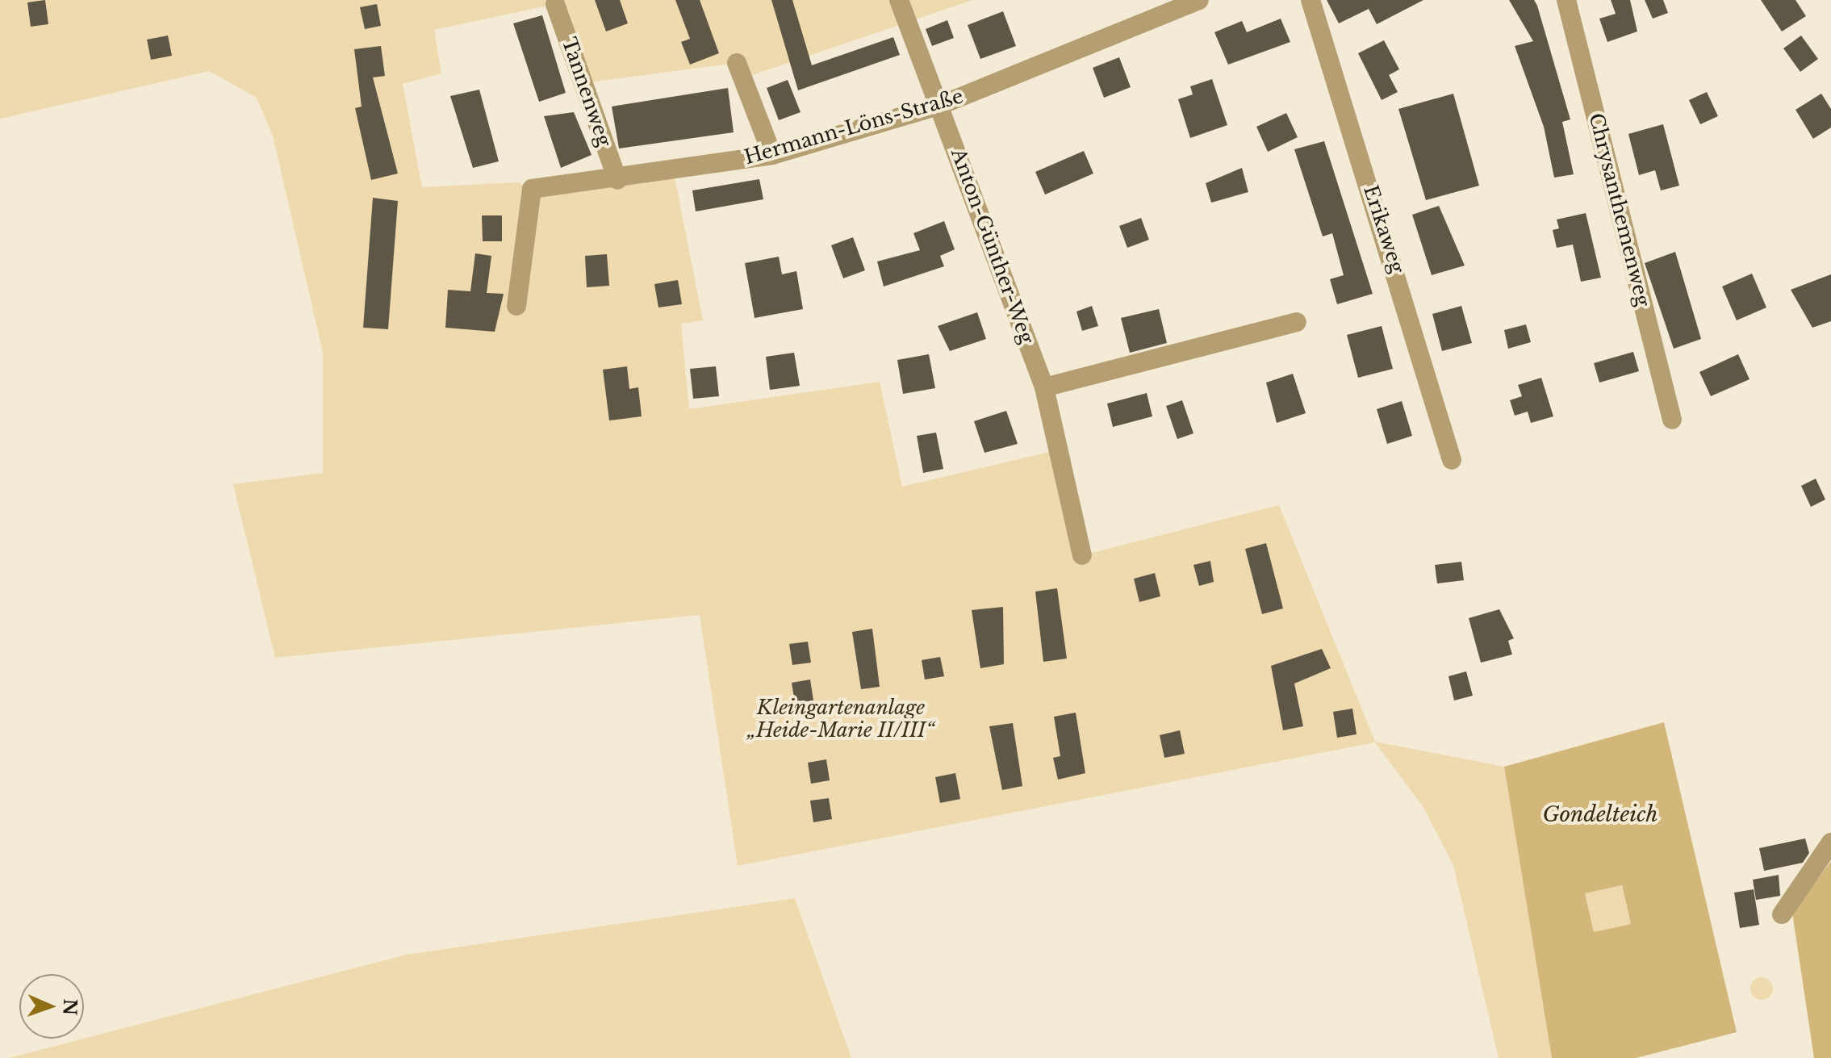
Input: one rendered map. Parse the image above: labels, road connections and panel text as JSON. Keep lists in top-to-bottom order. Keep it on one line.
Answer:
{"streets":{"street":["Tannenweg","Hermann-Löns-Straße","Chrysanthemenweg","Erikaweg","Anton-Günther-Weg"]},"crossings":[["Tannenweg","Hermann-Löns-Straße"],["Hermann-Löns-Straße","Anton-Günther-Weg"]],"water":["Gondelteich"],"parks":["Kleingartenanlage „Heide-Marie II/III“"],"north":"right"}
